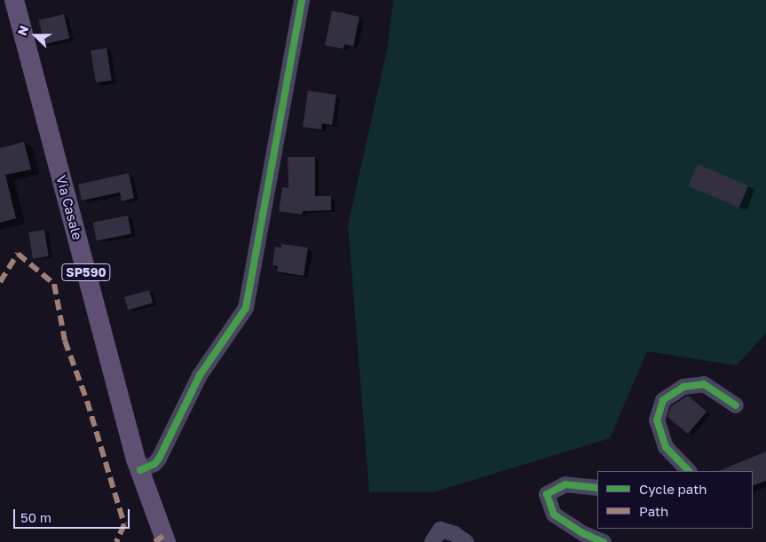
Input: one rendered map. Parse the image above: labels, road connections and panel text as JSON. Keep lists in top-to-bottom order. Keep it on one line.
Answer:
{"streets":{"main road":["Via Casale","SP590"]},"legend":["Cycle path","Path"],"scale_bar":"50 m","north":"left"}
